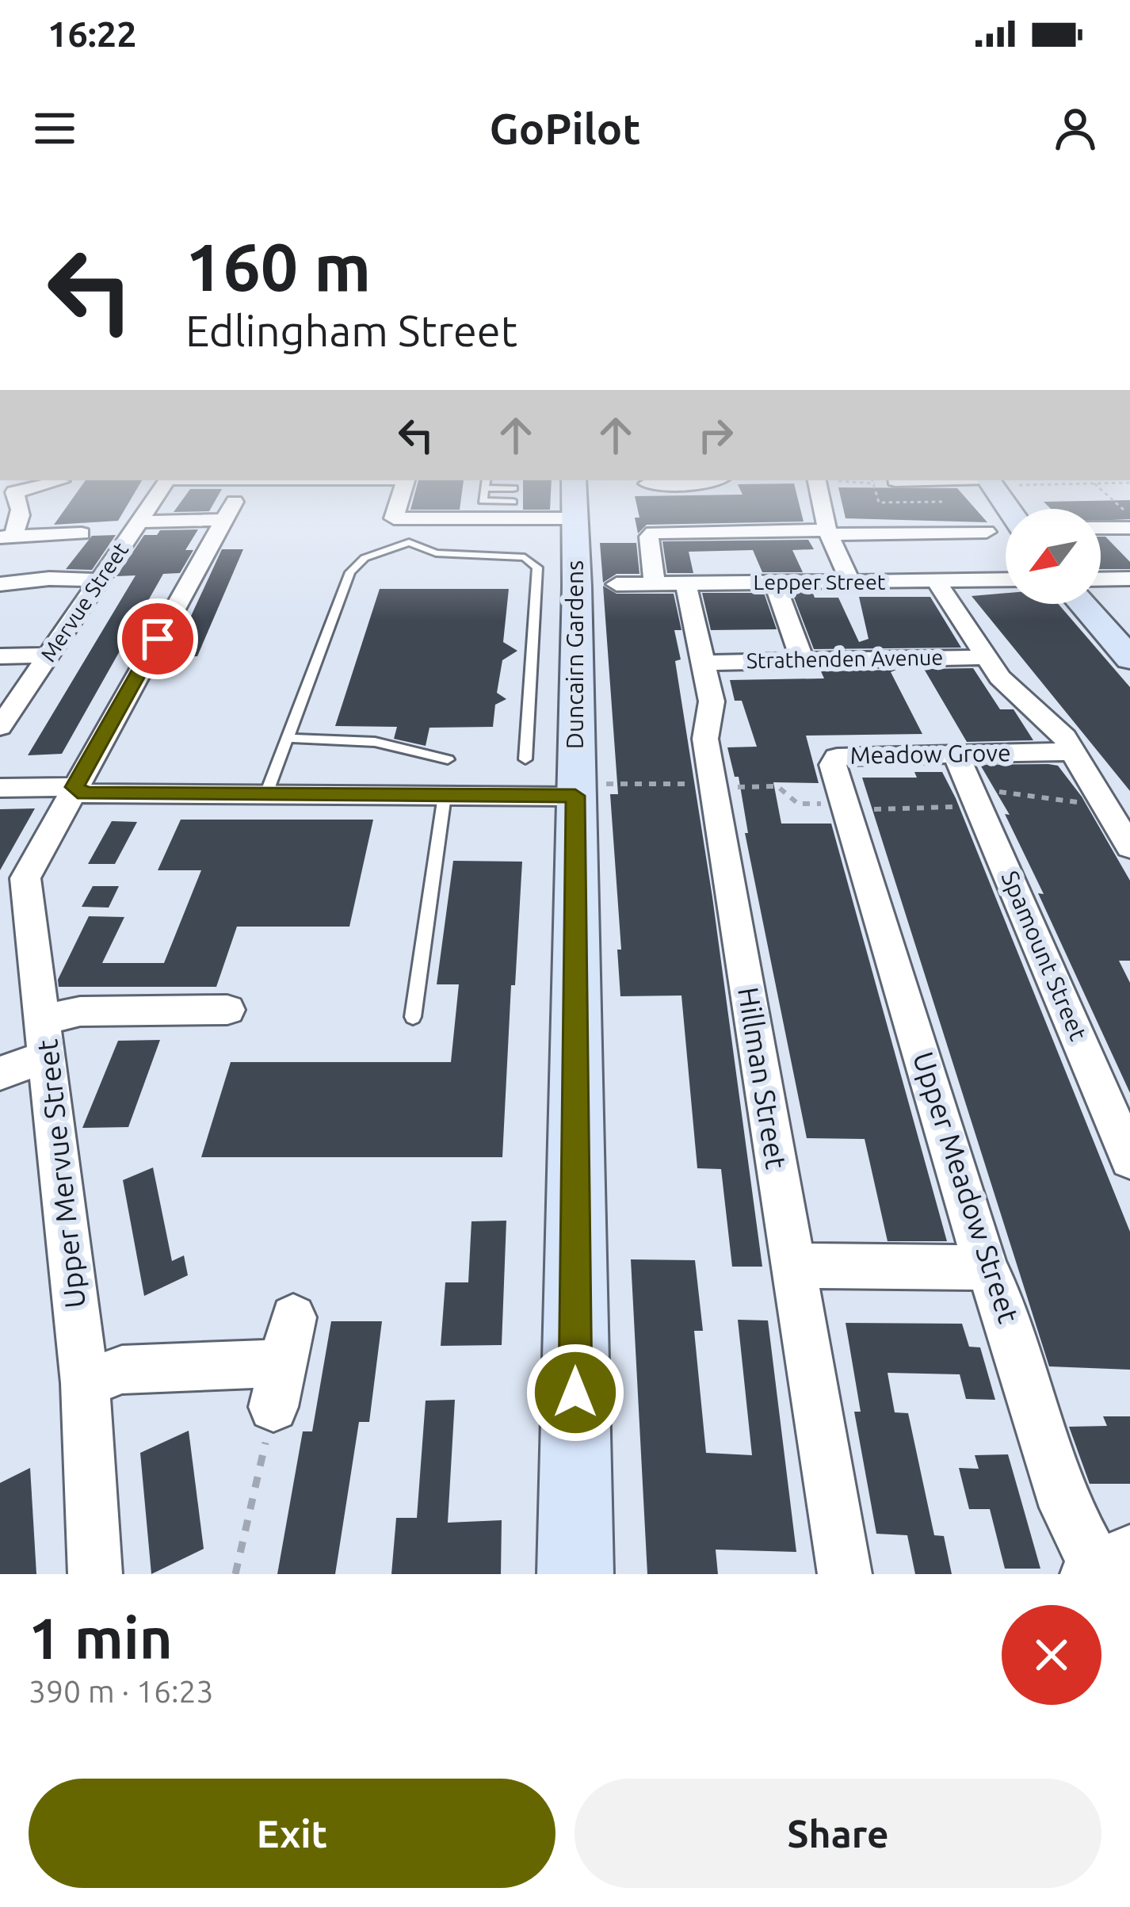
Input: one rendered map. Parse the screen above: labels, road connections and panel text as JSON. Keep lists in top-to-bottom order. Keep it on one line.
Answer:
{"streets":{"street":["Lepper Street","Mervue Street","Duncairn Gardens","Strathenden Avenue","Meadow Grove","Spamount Street","Hillman Street","Upper Mervue Street","Upper Meadow Street"]},"crossings":[["Lepper Street","Hillman Street"],["Mervue Street","Upper Mervue Street"],["Strathenden Avenue","Hillman Street"],["Meadow Grove","Spamount Street"],["Meadow Grove","Upper Meadow Street"]],"north":"bottom left","page":{"status":"16:22","header":"GoPilot","turn":["160 m","Edlingham Street"],"heading":["1 min","390 m · 16:23"],"buttons":["Exit","Share"]}}
